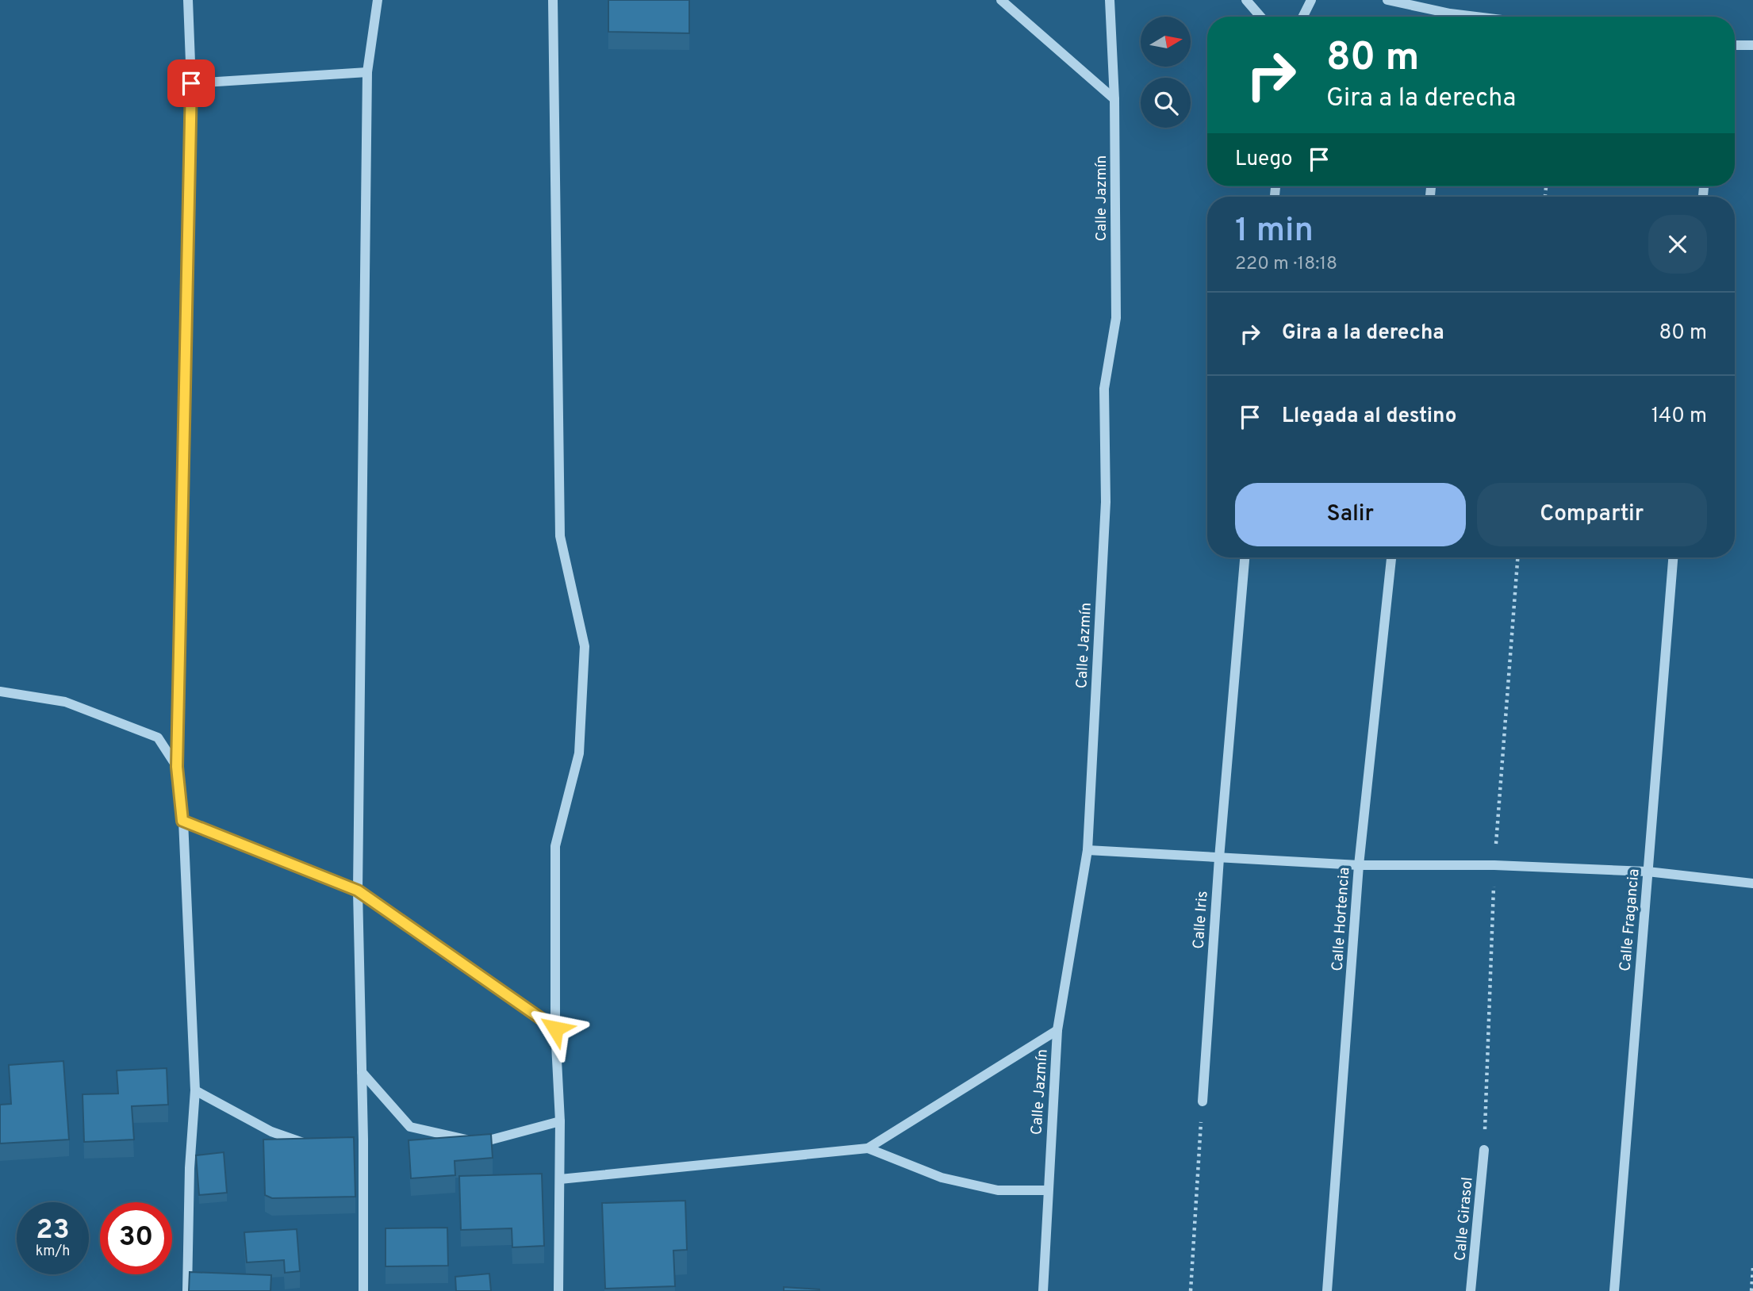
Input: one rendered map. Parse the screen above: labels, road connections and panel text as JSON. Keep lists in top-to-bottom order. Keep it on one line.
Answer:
{"streets":{"street":["Calle Jazmín","Calle Hortencia","Calle Iris","Calle Fragancia","Calle Girasol"]},"north":"right","page":{"turn":["80 m","Gira a la derecha"],"then":"Luego","heading":["1 min","220 m · 18:18"],"list":[{"name":"Gira a la derecha","value":"80 m"},{"name":"Llegada al destino","value":"140 m"}],"buttons":["Salir","Compartir"],"speed":"23 km/h","limit":"30"}}
